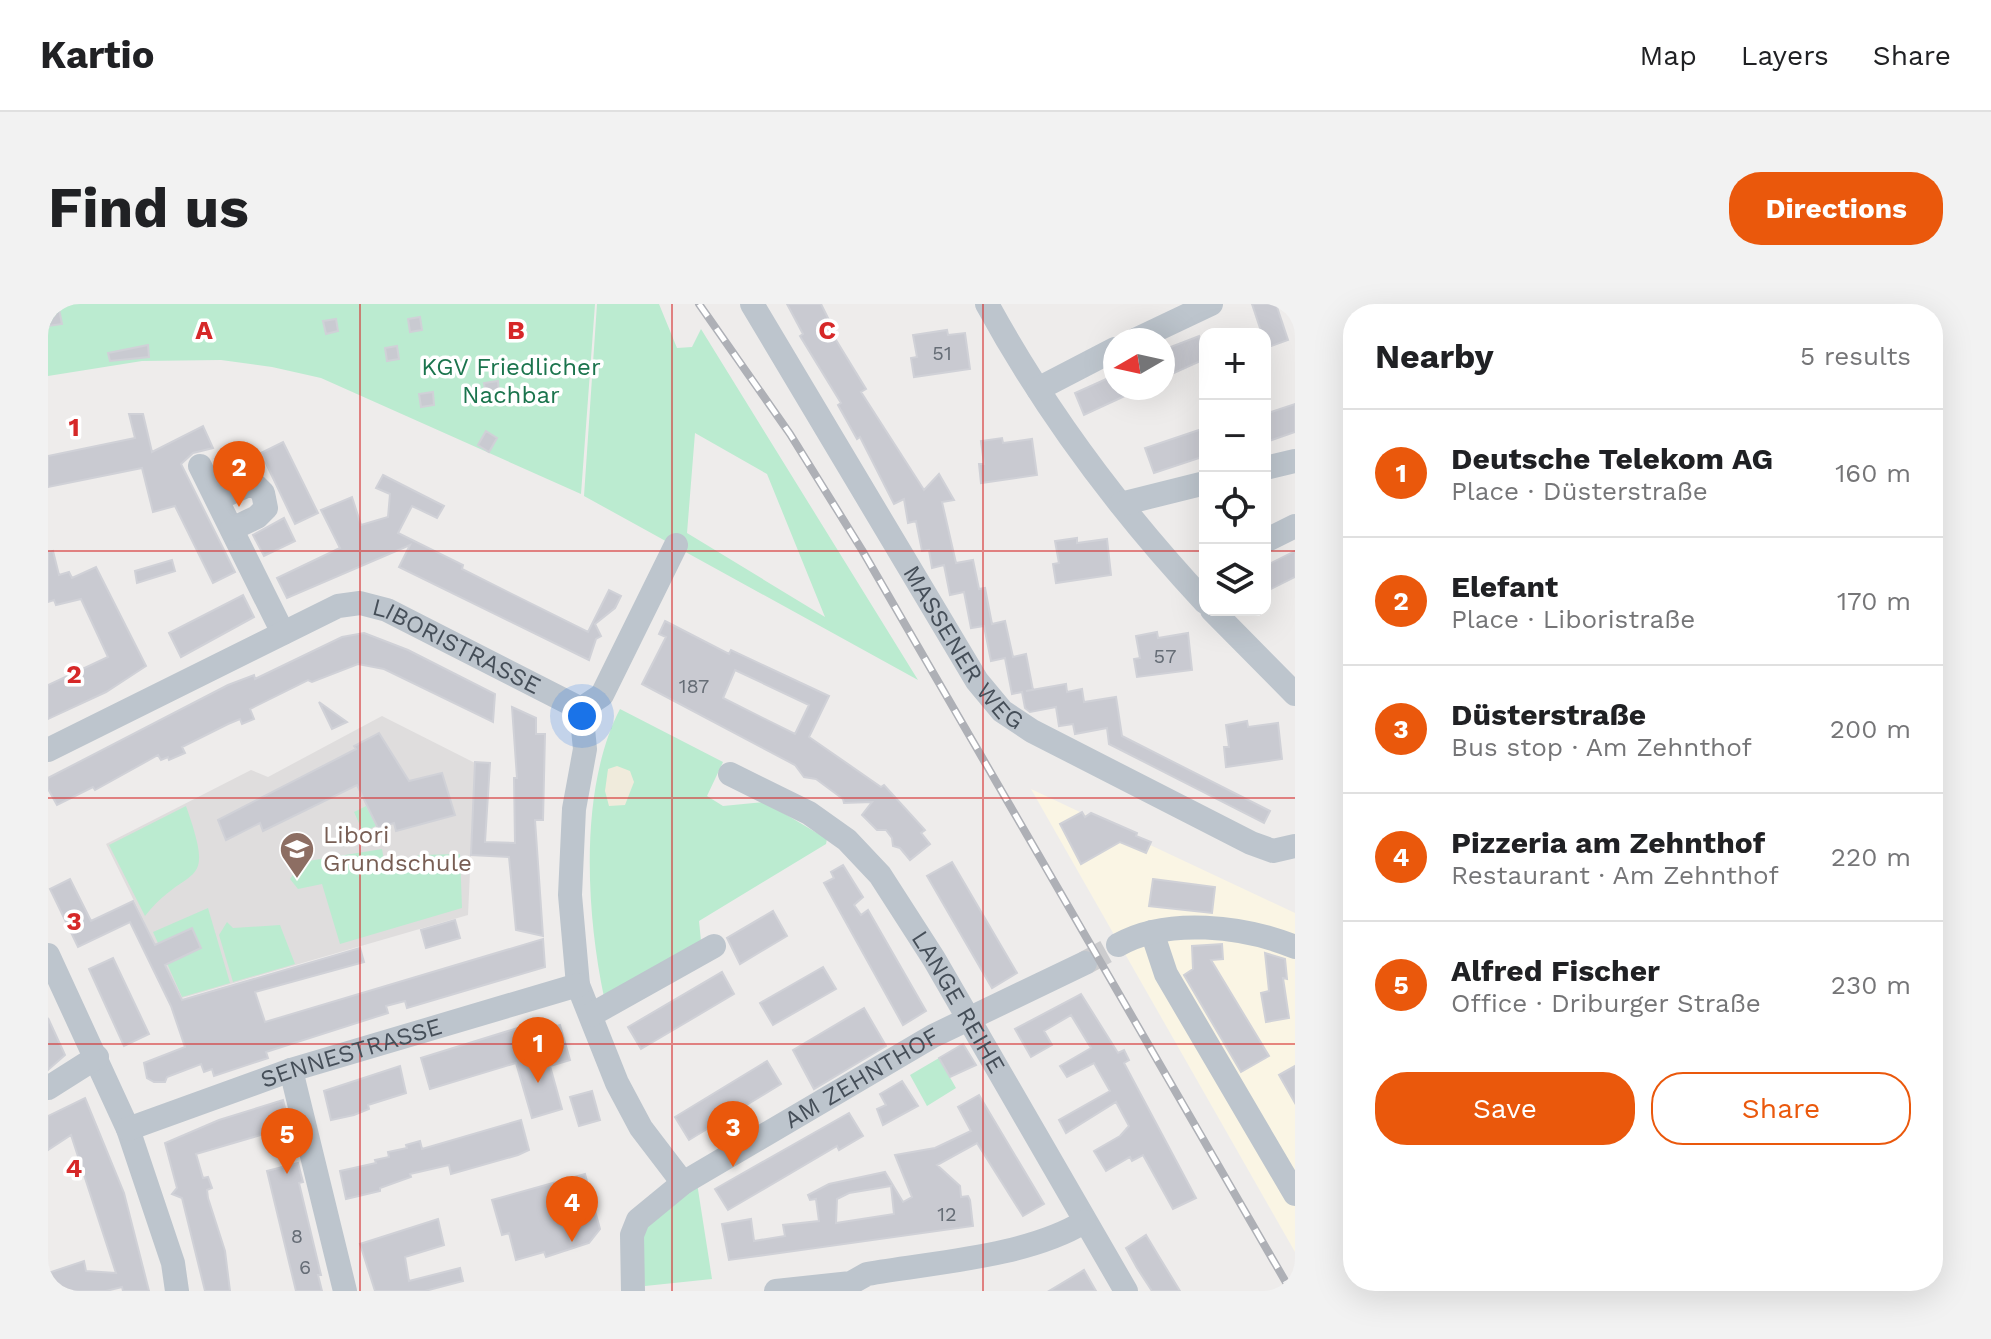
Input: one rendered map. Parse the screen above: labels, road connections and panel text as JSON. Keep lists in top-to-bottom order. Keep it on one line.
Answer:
{"streets":{"street":["MASSENER WEG","LIBORISTRASSE","LANGE REIHE","SENNESTRASSE","AM ZEHNTHOF"]},"crossings":[["LANGE REIHE","AM ZEHNTHOF"]],"parks":["KGV Friedlicher Nachbar"],"places":{"school or university":["Libori Grundschule"]},"house_numbers":["51","57","187","12","8","6"],"north":"left","page":{"header":"Kartio","nav":["Map","Layers","Share"],"buttons":["Directions",["Save","Share"]],"title":"Find us","heading":["Nearby","5 results"],"map_buttons":["+","−"],"list":[{"mark":"1","name":"Deutsche Telekom AG","note":"Place · Düsterstraße","value":"160 m"},{"mark":"2","name":"Elefant","note":"Place · Liboristraße","value":"170 m"},{"mark":"3","name":"Düsterstraße","note":"Bus stop · Am Zehnthof","value":"200 m"},{"mark":"4","name":"Pizzeria am Zehnthof","note":"Restaurant · Am Zehnthof","value":"220 m"},{"mark":"5","name":"Alfred Fischer","note":"Office · Driburger Straße","value":"230 m"}],"pins":["2","1","3","5","4"]},"grid":{"columns":["A","B","C"],"rows":["1","2","3","4"]}}
